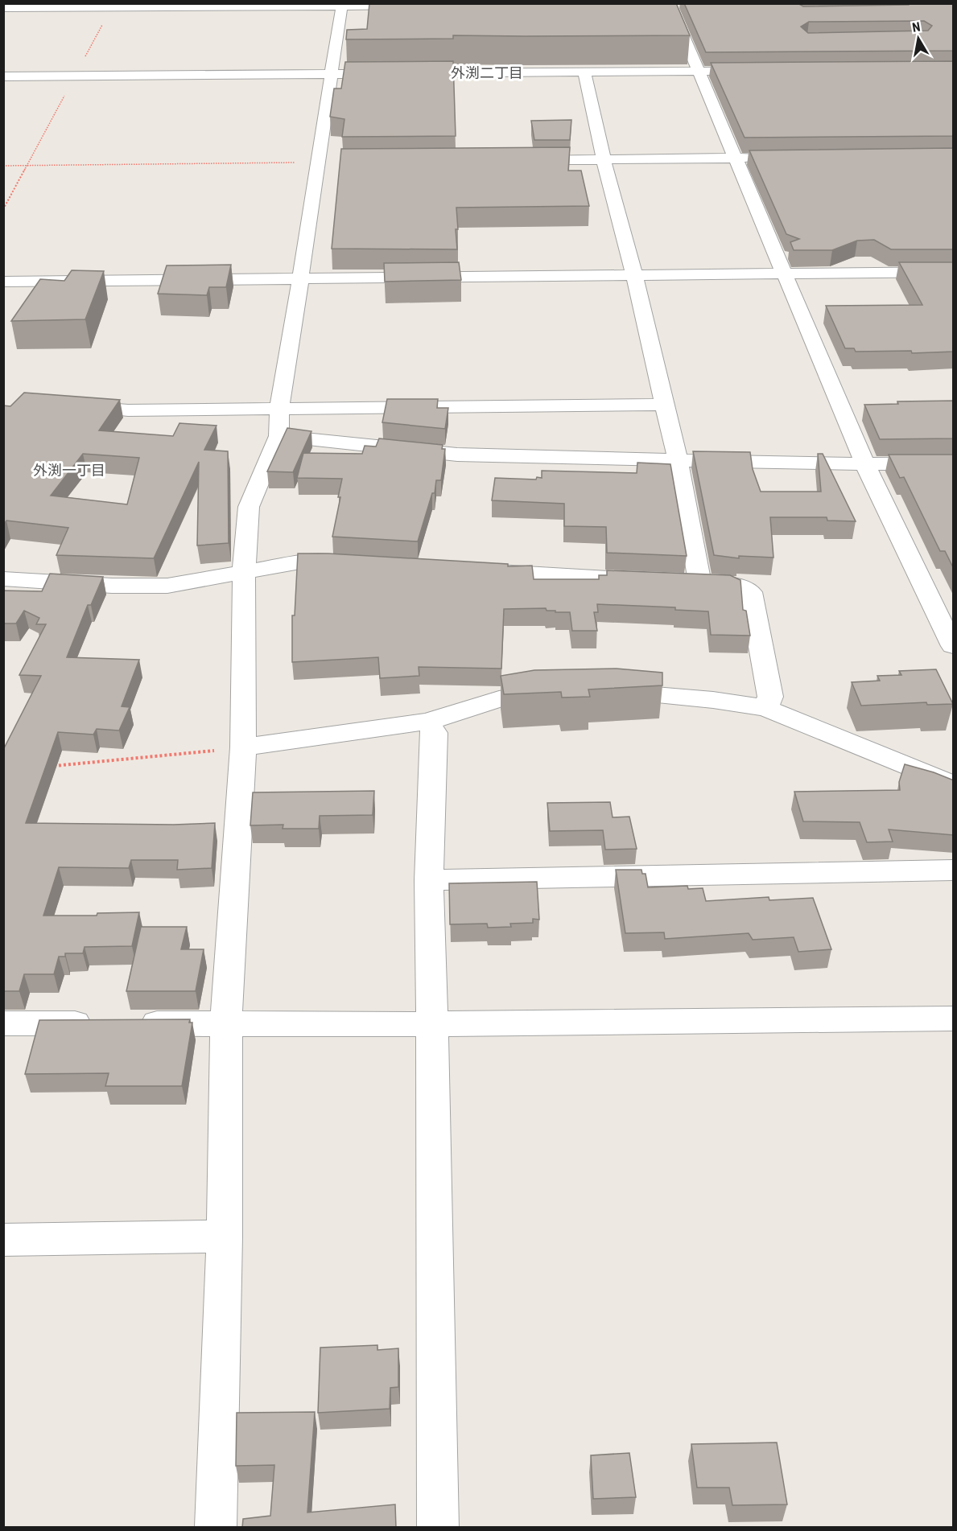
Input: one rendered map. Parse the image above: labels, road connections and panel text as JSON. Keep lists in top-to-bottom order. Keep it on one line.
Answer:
{"districts":["外渕二丁目","外渕一丁目"],"north":"top"}
